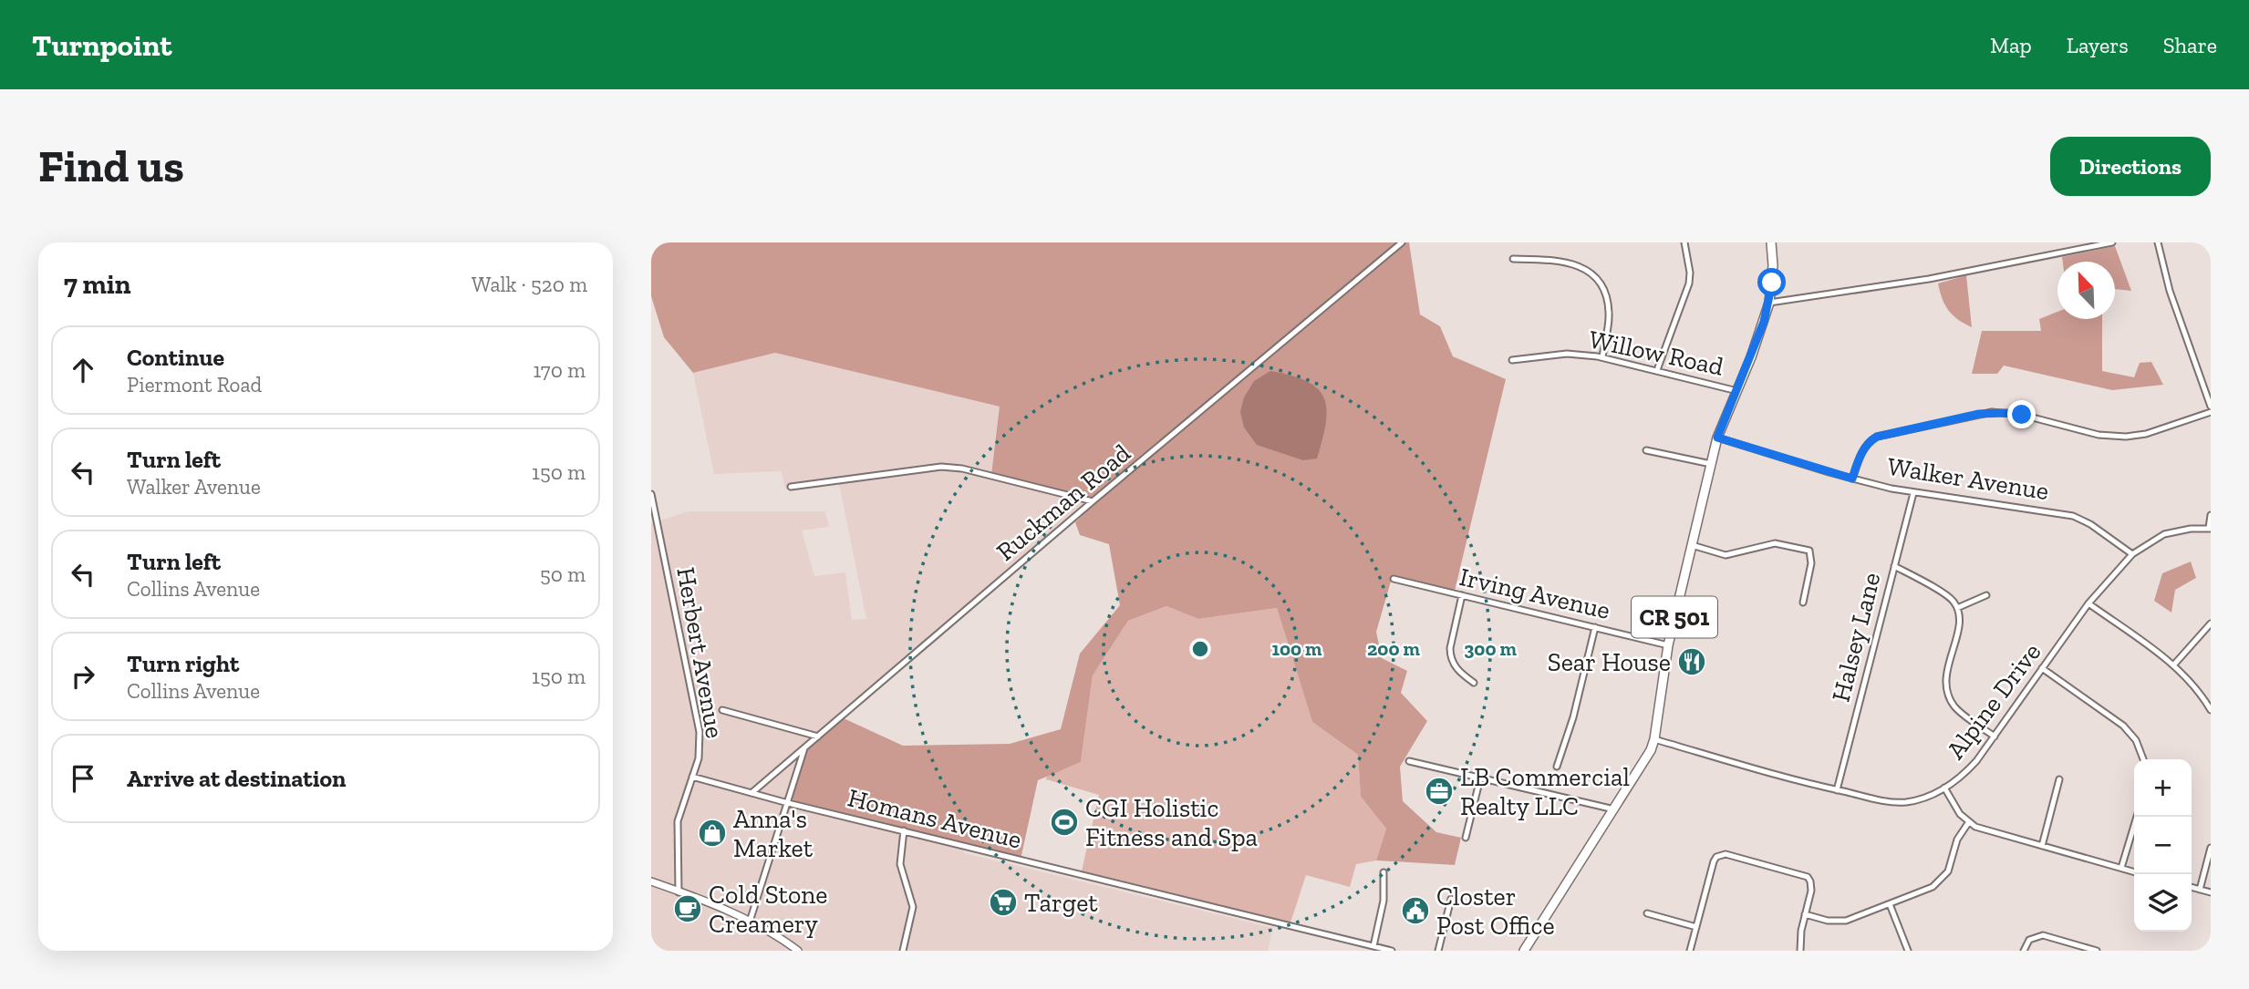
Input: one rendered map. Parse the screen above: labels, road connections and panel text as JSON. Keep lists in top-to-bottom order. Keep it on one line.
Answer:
{"streets":{"main road":["CR 501"],"street":["Willow Road","Walker Avenue","Ruckman Road","Irving Avenue","Halsey Lane","Herbert Avenue","Alpine Drive","Homans Avenue"]},"crossings":[["Willow Road","CR 501"],["Walker Avenue","CR 501"],["Walker Avenue","Halsey Lane"],["Walker Avenue","Alpine Drive"],["Ruckman Road","Homans Avenue"],["Irving Avenue","CR 501"],["CR 501","Alpine Drive"],["Halsey Lane","Alpine Drive"],["Herbert Avenue","Homans Avenue"]],"places":{"restaurant":["Sear House"],"office":["LB Commercial Realty LLC"],"sports":["CGI Holistic Fitness and Spa"],"shop":["Anna's Market"],"supermarket":["Target"],"cafe":["Cold Stone Creamery"],"public building":["Closter Post Office"]},"north":"top left","page":{"header":"Turnpoint","nav":["Map","Layers","Share"],"buttons":"Directions","title":"Find us","heading":["7 min","Walk · 520 m"],"list":[["Continue","Piermont Road","170 m"],["Turn left","Walker Avenue","150 m"],["Turn left","Collins Avenue","50 m"],["Turn right","Collins Avenue","150 m"],"Arrive at destination"],"map_buttons":["+","−"]},"rings":["100 m","200 m","300 m"]}
